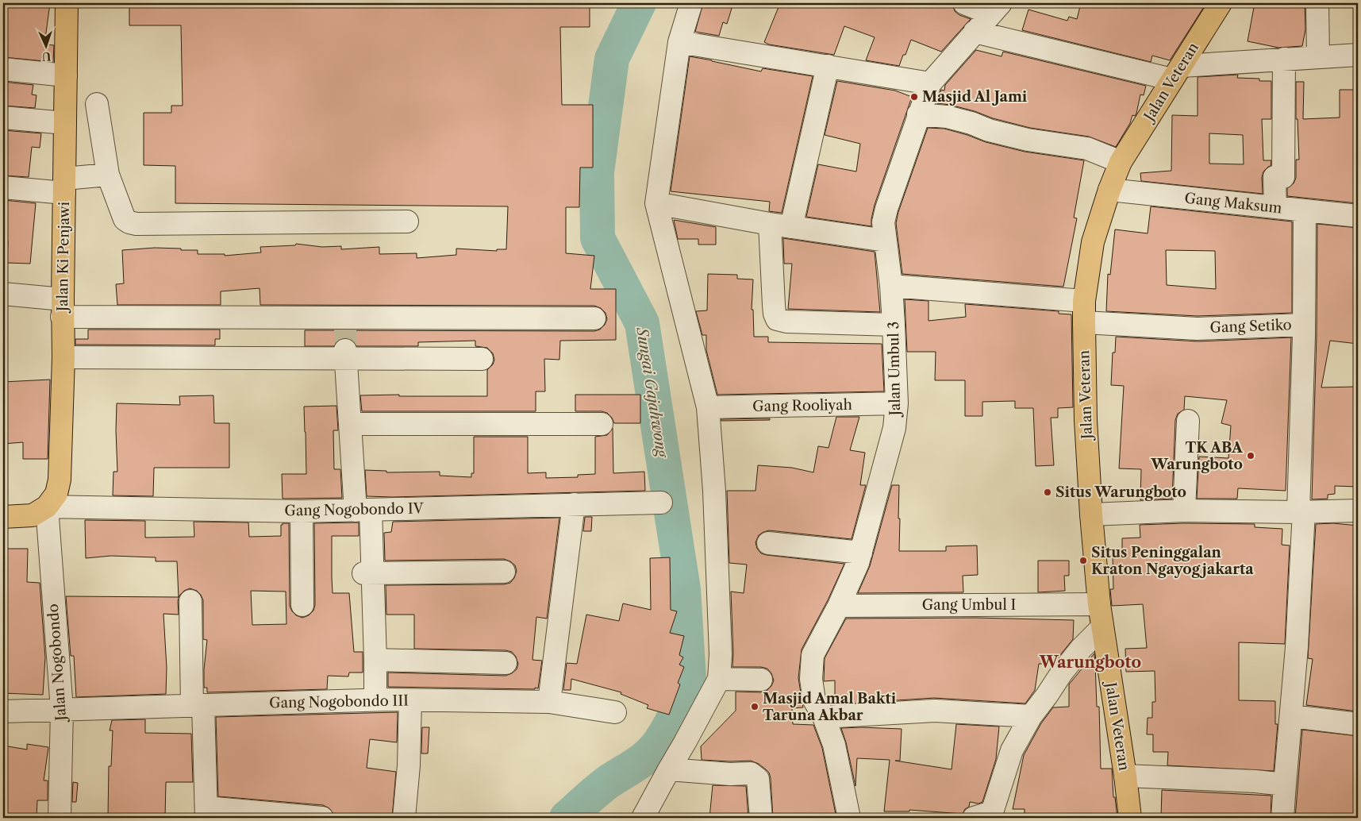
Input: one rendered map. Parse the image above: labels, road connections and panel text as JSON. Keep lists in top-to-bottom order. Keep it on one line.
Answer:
{"streets":{"main road":["Jalan Veteran","Jalan Ki Penjawi"],"street":["Gang Maksum","Gang Setiko","Jalan Umbul 3","Gang Rooliyah","Gang Nogobondo IV","Gang Umbul I","Jalan Nogobondo","Gang Nogobondo III"]},"crossings":[["Jalan Veteran","Gang Maksum"],["Jalan Veteran","Gang Setiko"],["Jalan Veteran","Gang Umbul I"],["Jalan Ki Penjawi","Gang Nogobondo IV"],["Jalan Ki Penjawi","Jalan Nogobondo"],["Jalan Umbul 3","Gang Rooliyah"],["Jalan Umbul 3","Gang Umbul I"],["Gang Nogobondo IV","Jalan Nogobondo"],["Jalan Nogobondo","Gang Nogobondo III"]],"districts":["Warungboto"],"water":["Sungai Gajahwong"],"places":["Masjid Al Jami","TK ABA Warungboto","Situs Warungboto","Situs Peninggalan Kraton Ngayogjakarta","Masjid Amal Bakti Taruna Akbar"],"north":"bottom"}
